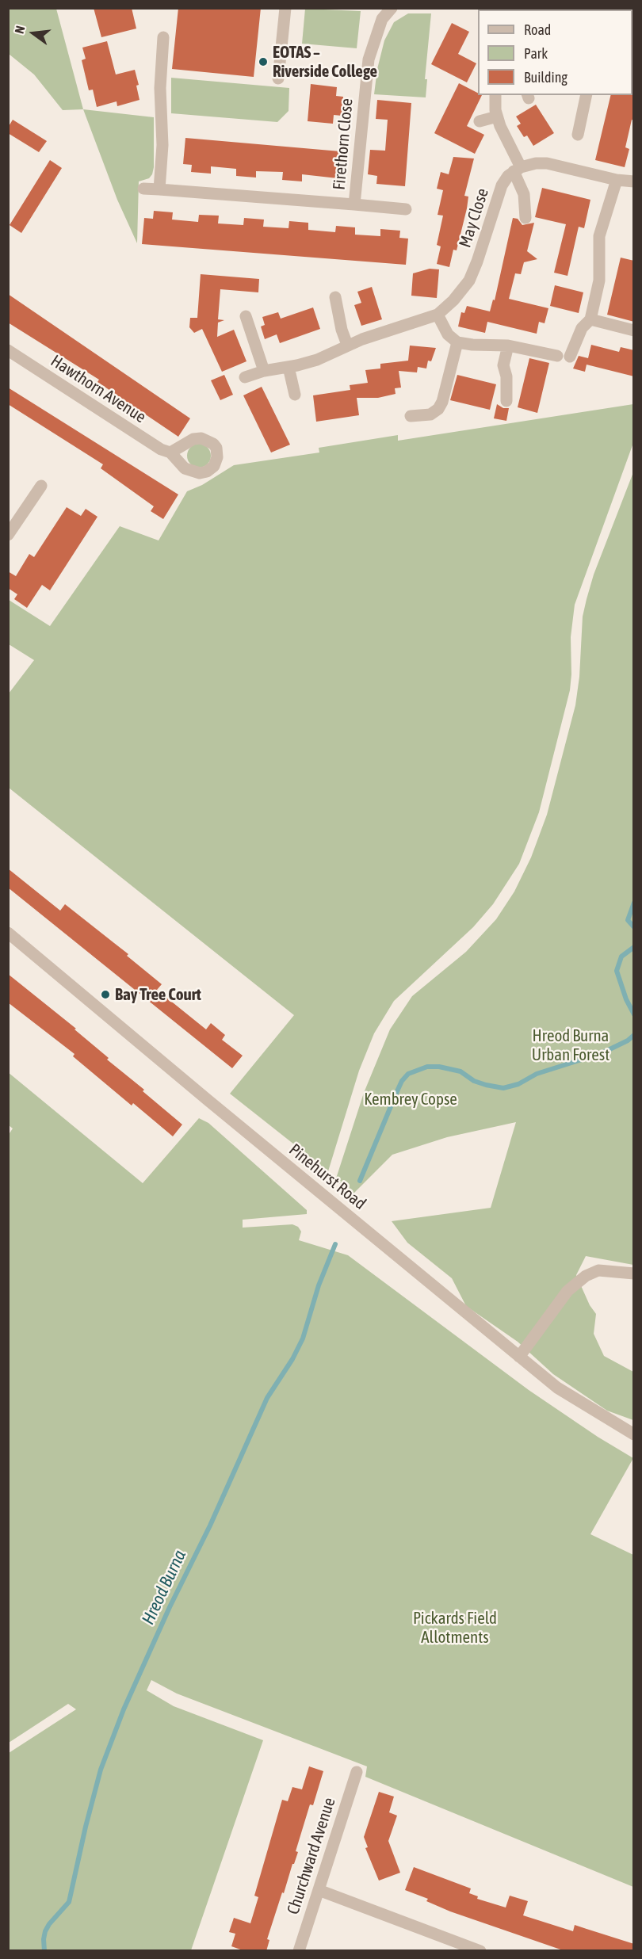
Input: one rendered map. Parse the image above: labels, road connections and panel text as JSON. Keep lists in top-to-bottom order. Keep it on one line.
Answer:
{"streets":{"street":["Firethorn Close","May Close","Hawthorn Avenue","Pinehurst Road","Churchward Avenue"]},"water":["Hreod Burna"],"parks":["Hreod Burna Urban Forest","Kembrey Copse","Pickards Field Allotments"],"places":["EOTAS – Riverside College","Bay Tree Court"],"legend":["Road","Park","Building"],"north":"left"}
